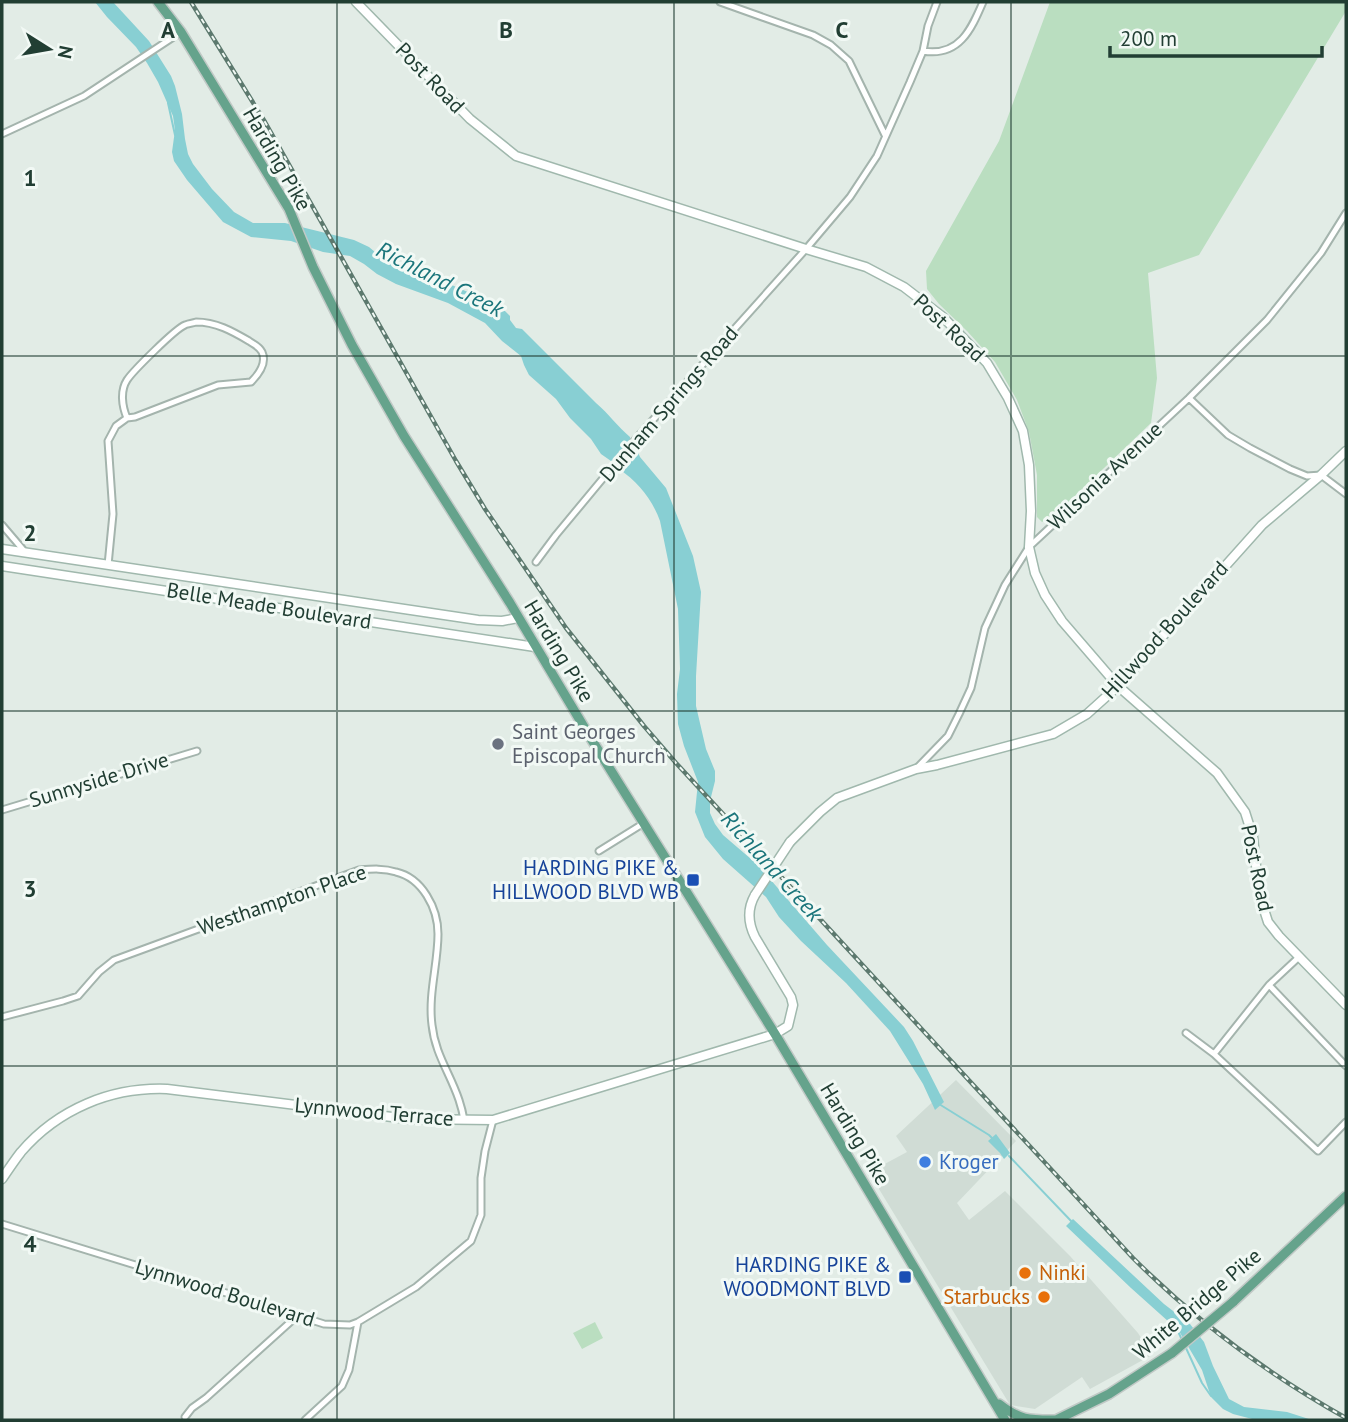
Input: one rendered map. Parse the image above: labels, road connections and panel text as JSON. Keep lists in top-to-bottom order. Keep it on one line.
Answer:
{"streets":{"main road":["Harding Pike","White Bridge Pike"],"street":["Post Road","Dunham Springs Road","Wilsonia Avenue","Belle Meade Boulevard","Hillwood Boulevard","Sunnyside Drive","Westhampton Place","Lynnwood Terrace","Lynnwood Boulevard"]},"crossings":[["Post Road","Dunham Springs Road"],["Post Road","Wilsonia Avenue"],["Post Road","Hillwood Boulevard"],["Harding Pike","Belle Meade Boulevard"],["Harding Pike","Hillwood Boulevard"],["Harding Pike","Lynnwood Terrace"],["Wilsonia Avenue","Hillwood Boulevard"],["Hillwood Boulevard","Lynnwood Terrace"],["Westhampton Place","Lynnwood Terrace"],["Lynnwood Terrace","Lynnwood Boulevard"]],"water":["Richland Creek"],"places":{"other":["Saint Georges Episcopal Church","Kroger","Ninki","Starbucks"],"transit":["HARDING PIKE & HILLWOOD BLVD WB","HARDING PIKE & WOODMONT BLVD"]},"scale_bar":"200 m","north":"right","grid":{"columns":["A","B","C"],"rows":["1","2","3","4"]}}
